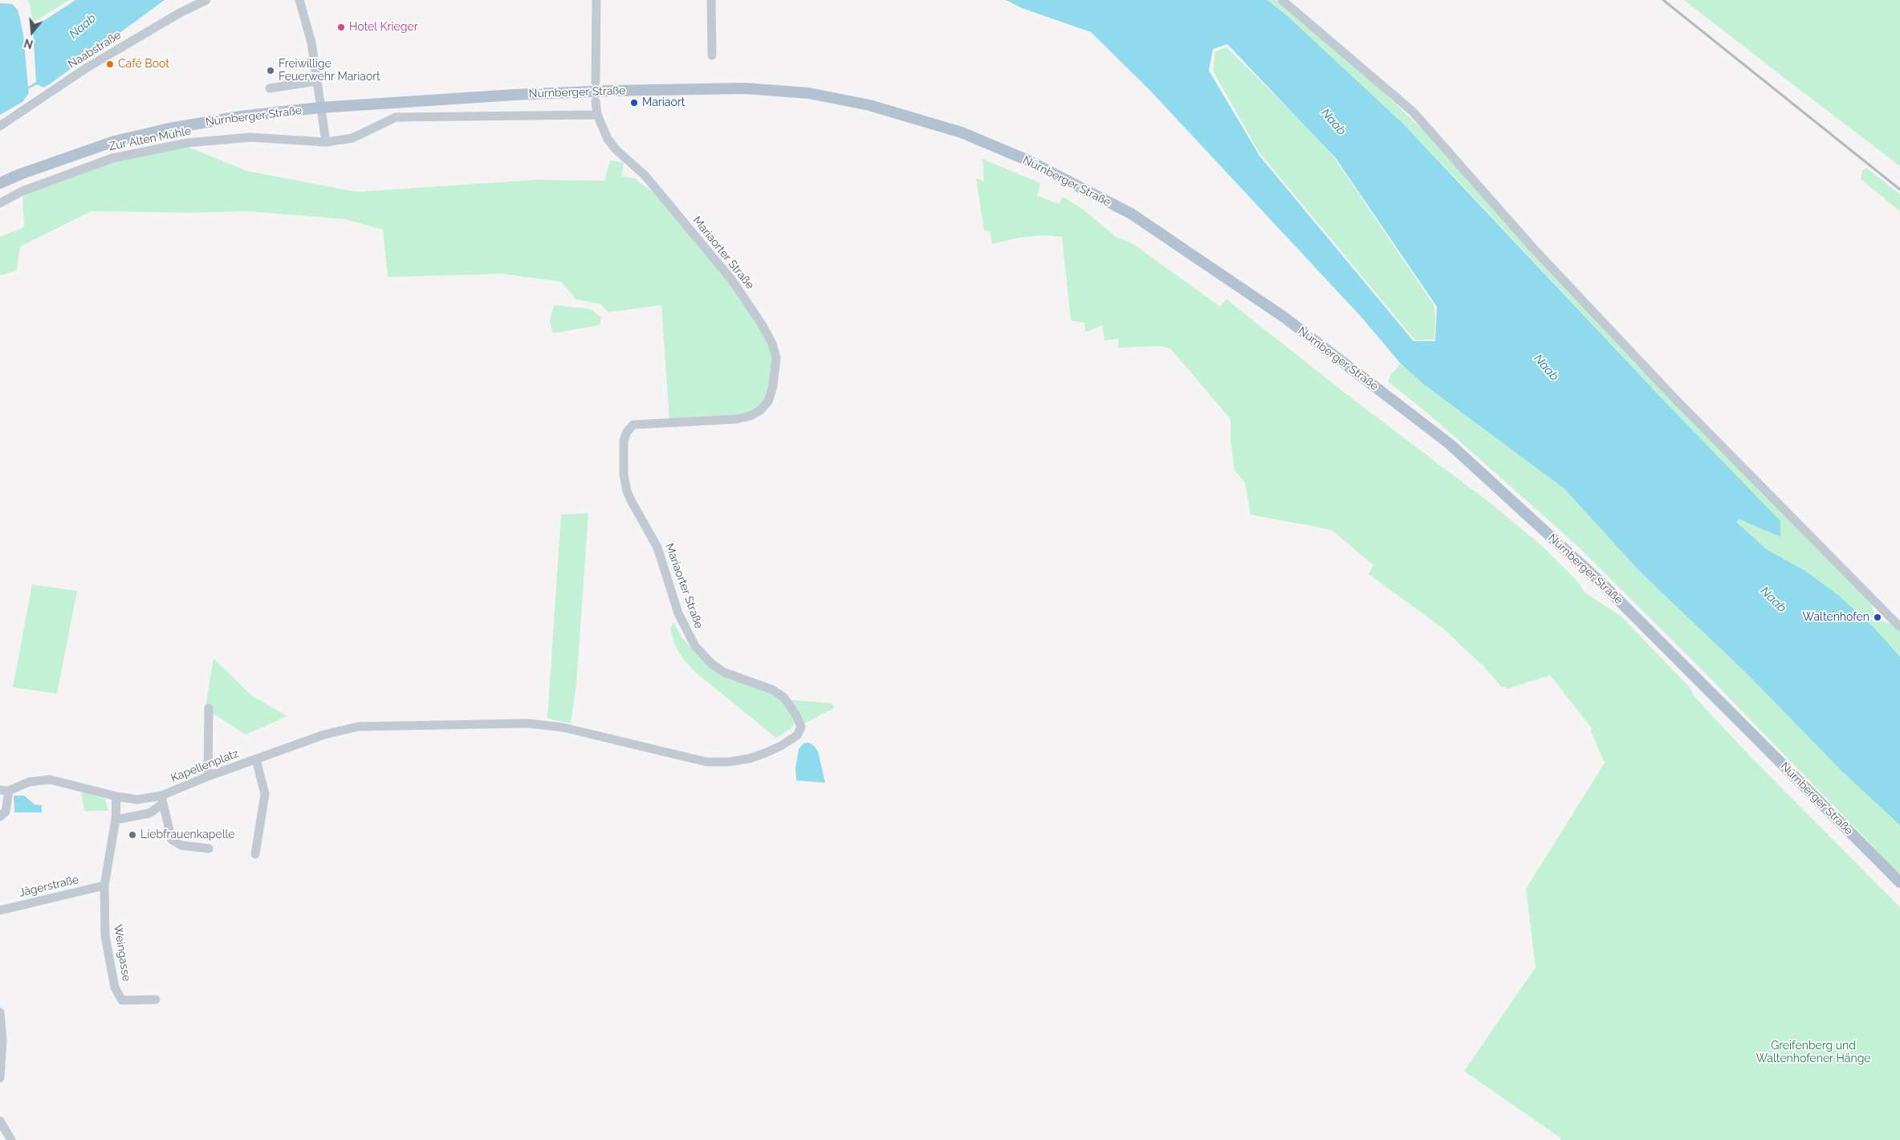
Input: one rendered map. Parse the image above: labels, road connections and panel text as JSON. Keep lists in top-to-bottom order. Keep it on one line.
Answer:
{"streets":{"main road":["Nürnberger Straße"],"street":["Naabstraße","Zur Alten Mühle","Mariaorter Straße","Kapellenplatz","Jägerstraße","Weingasse"]},"crossings":[["Zur Alten Mühle","Mariaorter Straße"],["Mariaorter Straße","Kapellenplatz"],["Kapellenplatz","Weingasse"],["Jägerstraße","Weingasse"]],"water":["Naab"],"parks":["Greifenberg und Waltenhofener Hänge"],"places":["Hotel Krieger","Café Boot","Freiwillige Feuerwehr Mariaort","Mariaort","Waltenhofen","Liebfrauenkapelle"],"north":"bottom"}
